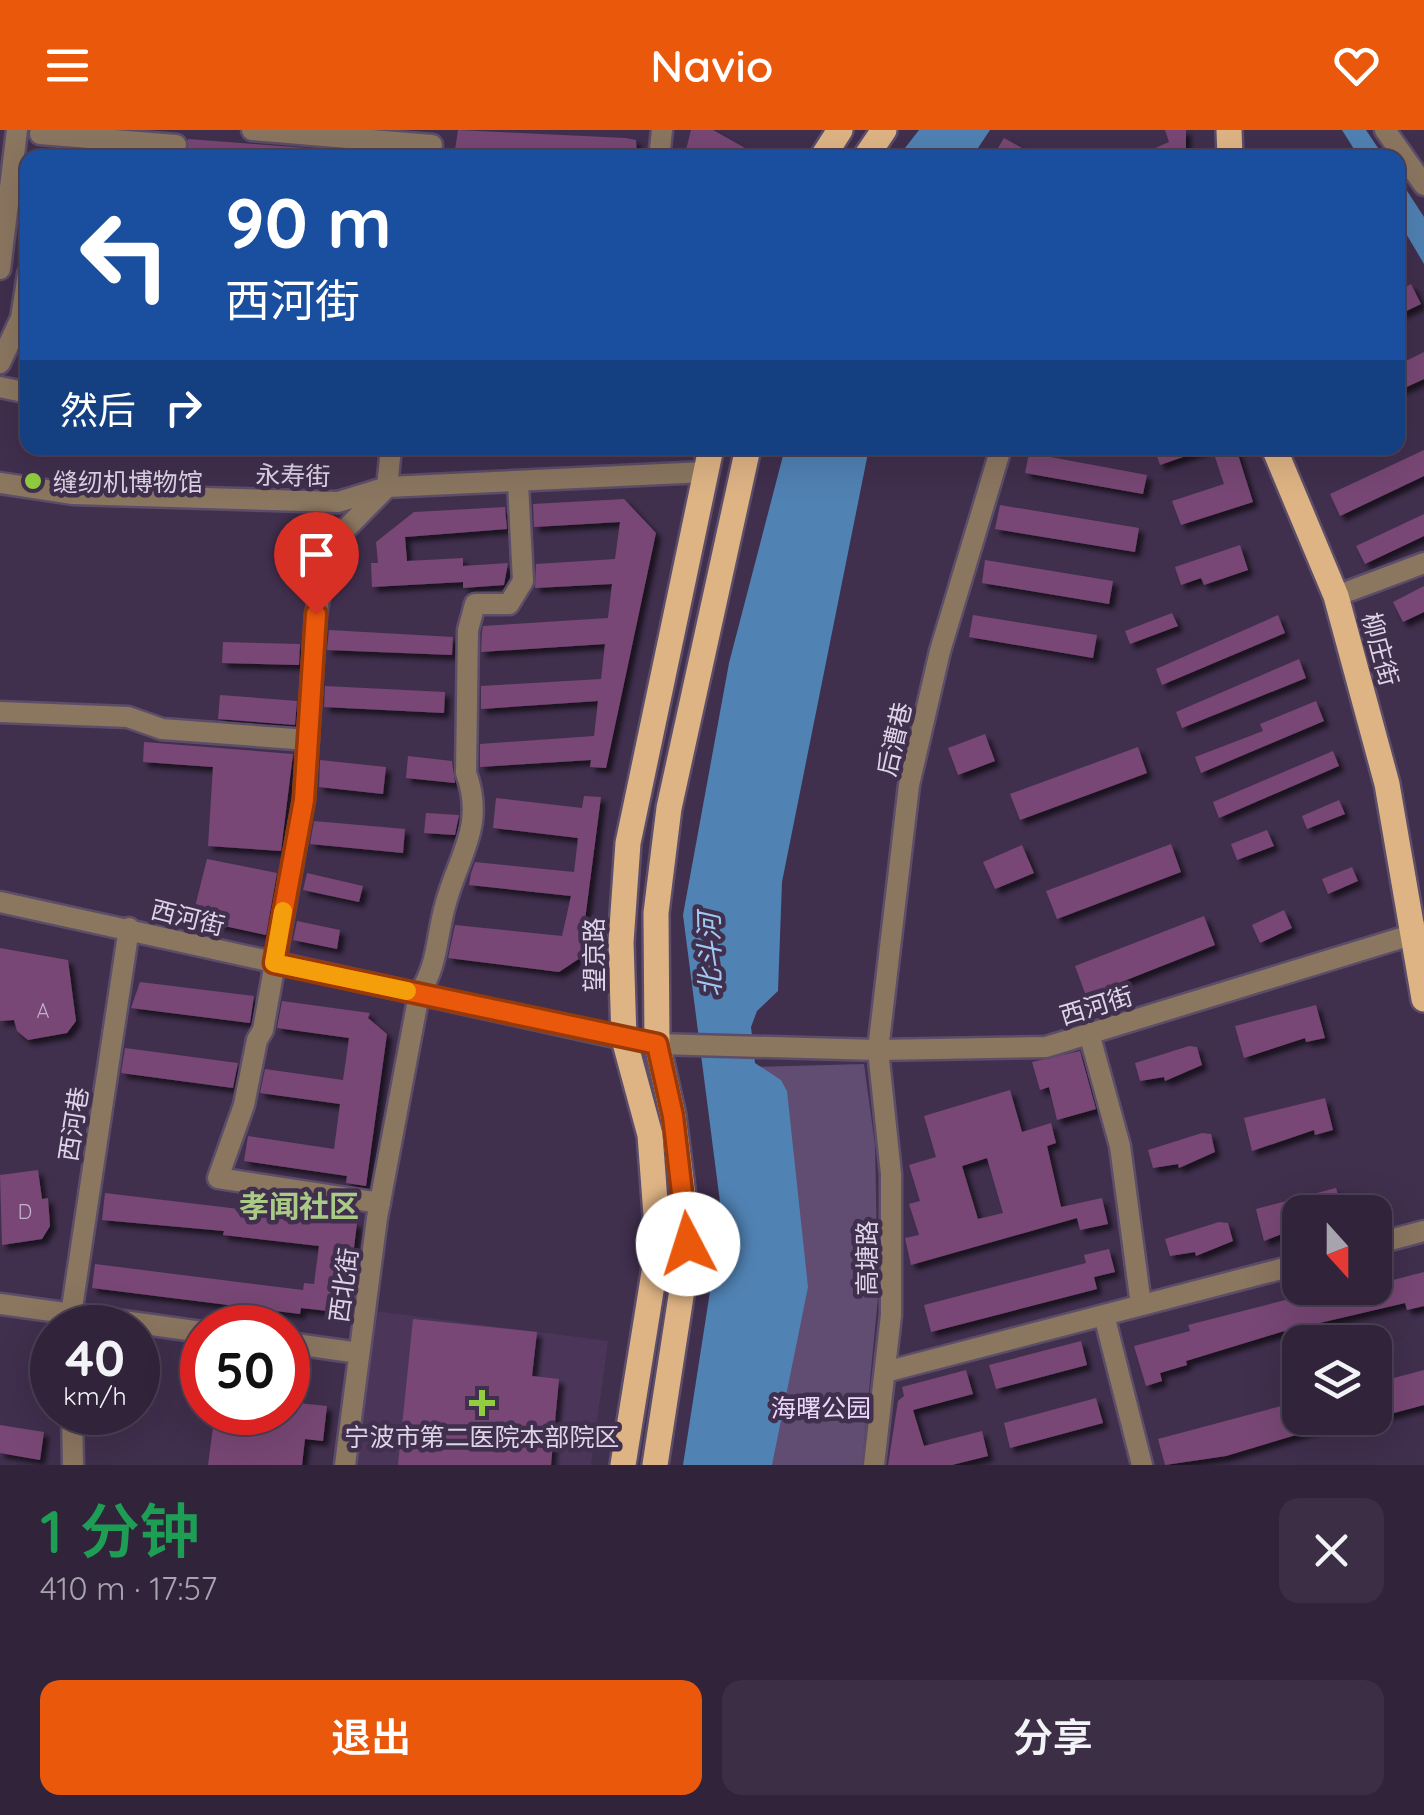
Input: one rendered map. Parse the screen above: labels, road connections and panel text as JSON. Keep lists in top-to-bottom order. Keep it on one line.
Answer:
{"streets":{"main road":["柳庄街","望京路"],"street":["永寿街","后漕巷","西河街","西河巷","高塘路","西北街"]},"crossings":[["永寿街","望京路"],["永寿街","西北街"],["柳庄街","西河街"],["后漕巷","西河街"],["后漕巷","高塘路"],["西河街","望京路"],["西河街","西河巷"],["西河街","高塘路"],["西河街","西北街"]],"districts":["孝闻社区"],"water":["北斗河"],"parks":["海曙公园"],"places":{"other":["缝纫机博物馆"],"health":["宁波市第二医院本部院区"]},"house_numbers":["A","D"],"north":"bottom","page":{"header":"Navio","turn":["90 m","西河街"],"then":"然后","speed":"40 km/h","limit":"50","heading":["1 分钟","410 m · 17:57"],"buttons":["退出","分享"]}}
